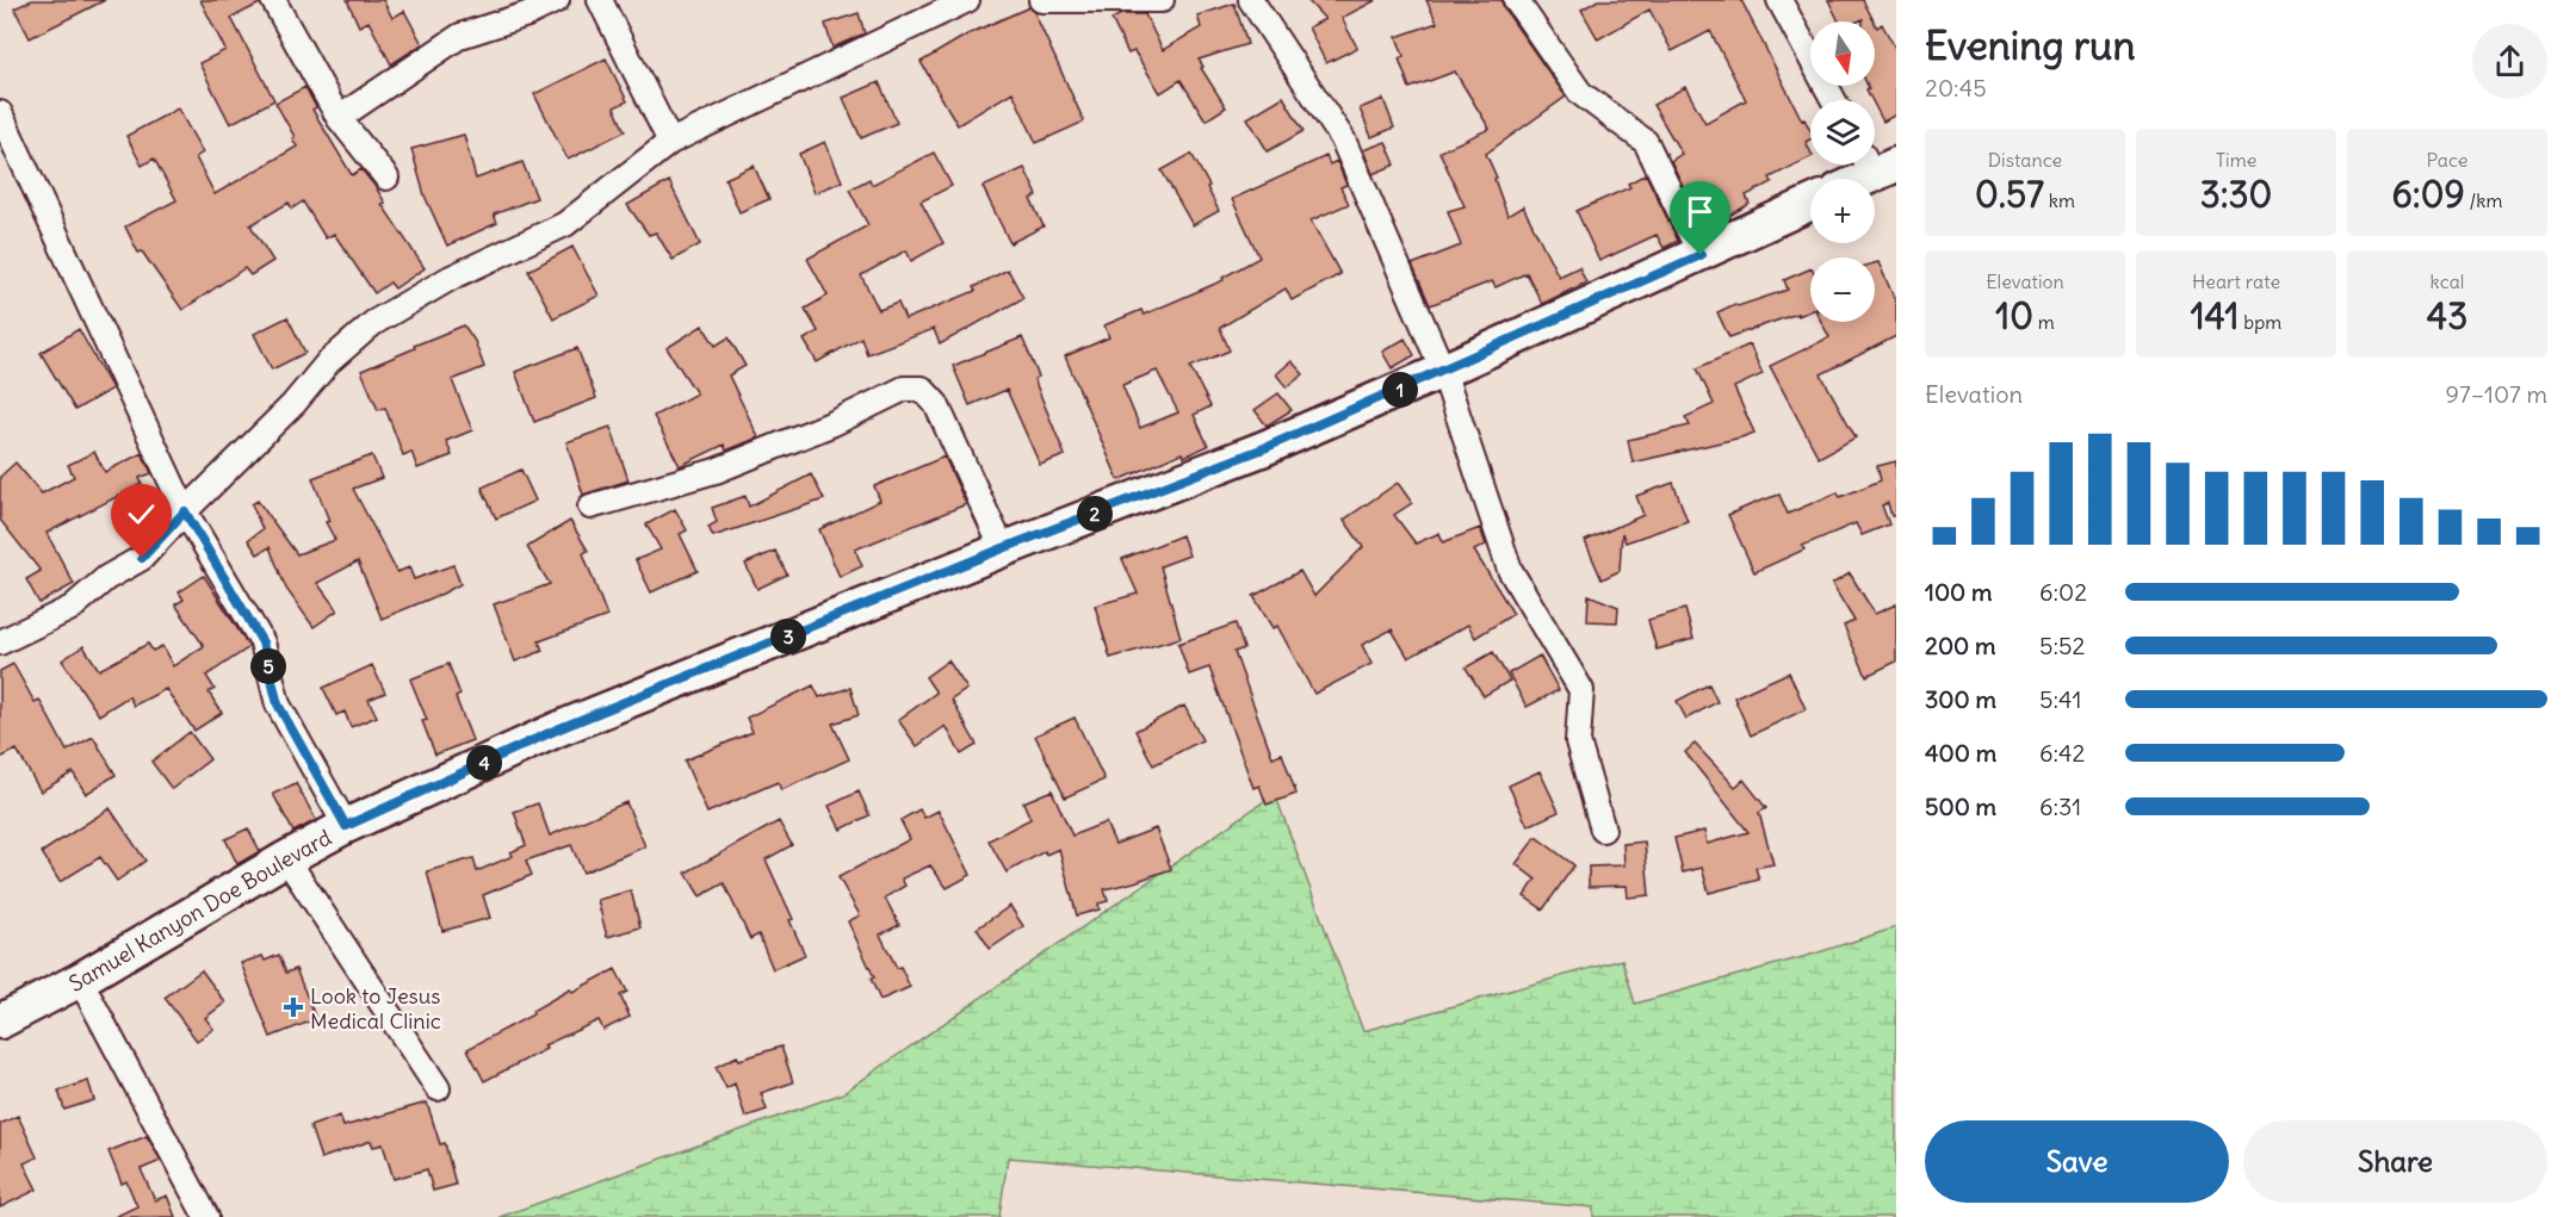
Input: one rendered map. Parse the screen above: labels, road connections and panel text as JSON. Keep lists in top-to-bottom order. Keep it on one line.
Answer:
{"streets":{"street":["Samuel Kanyon Doe Boulevard"]},"places":{"health":["Look to Jesus Medical Clinic"]},"north":"bottom","page":{"heading":["Evening run","20:45"],"map_buttons":["+","−"],"stats":[["Distance","0.57 km"],["Time","3:30"],["Pace","6:09 /km"],["Elevation","10 m"],["Heart rate","141 bpm"],["kcal","43"]],"chart":["Elevation","97–107 m"],"pins":["1","2","3","5","4"],"list":[{"name":"100 m","note":"6:02"},{"name":"200 m","note":"5:52"},{"name":"300 m","note":"5:41"},{"name":"400 m","note":"6:42"},{"name":"500 m","note":"6:31"}],"buttons":["Save","Share"]}}
